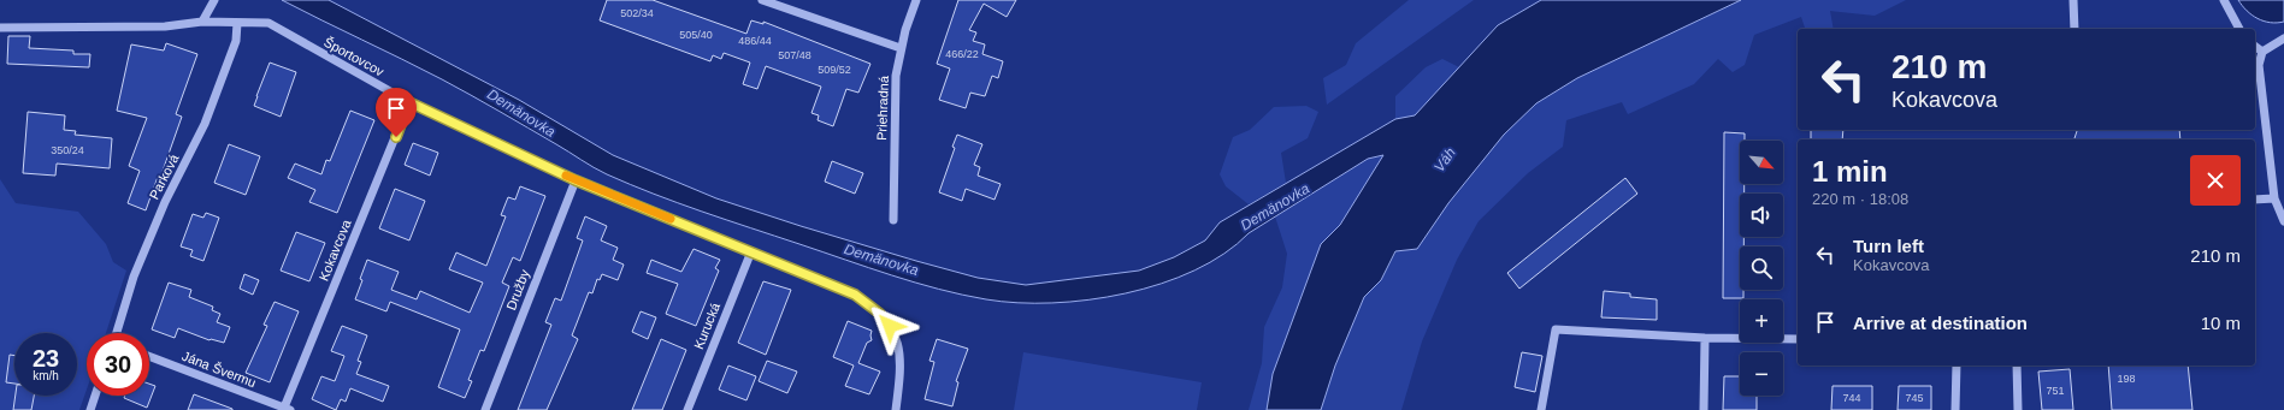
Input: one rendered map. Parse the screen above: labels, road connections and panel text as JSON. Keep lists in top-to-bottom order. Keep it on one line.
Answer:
{"streets":{"street":["Športovcov","Priehradná","Parková","Kokavcova","Družby","Kurucká","Jána Švermu"]},"crossings":[["Športovcov","Parková"],["Športovcov","Kokavcova"],["Športovcov","Družby"],["Športovcov","Kurucká"],["Kokavcova","Jána Švermu"]],"water":["Demänovka","Váh"],"house_numbers":["502/34","505/40","486/44","466/22","507/48","509/52","350/24","198","751","744","745"],"north":"bottom right","page":{"turn":["210 m","Kokavcova"],"heading":["1 min","220 m · 18:08"],"map_buttons":["+","−"],"list":[{"name":"Turn left","note":"Kokavcova","value":"210 m"},{"name":"Arrive at destination","value":"10 m"}],"speed":"23 km/h","limit":"30"}}
